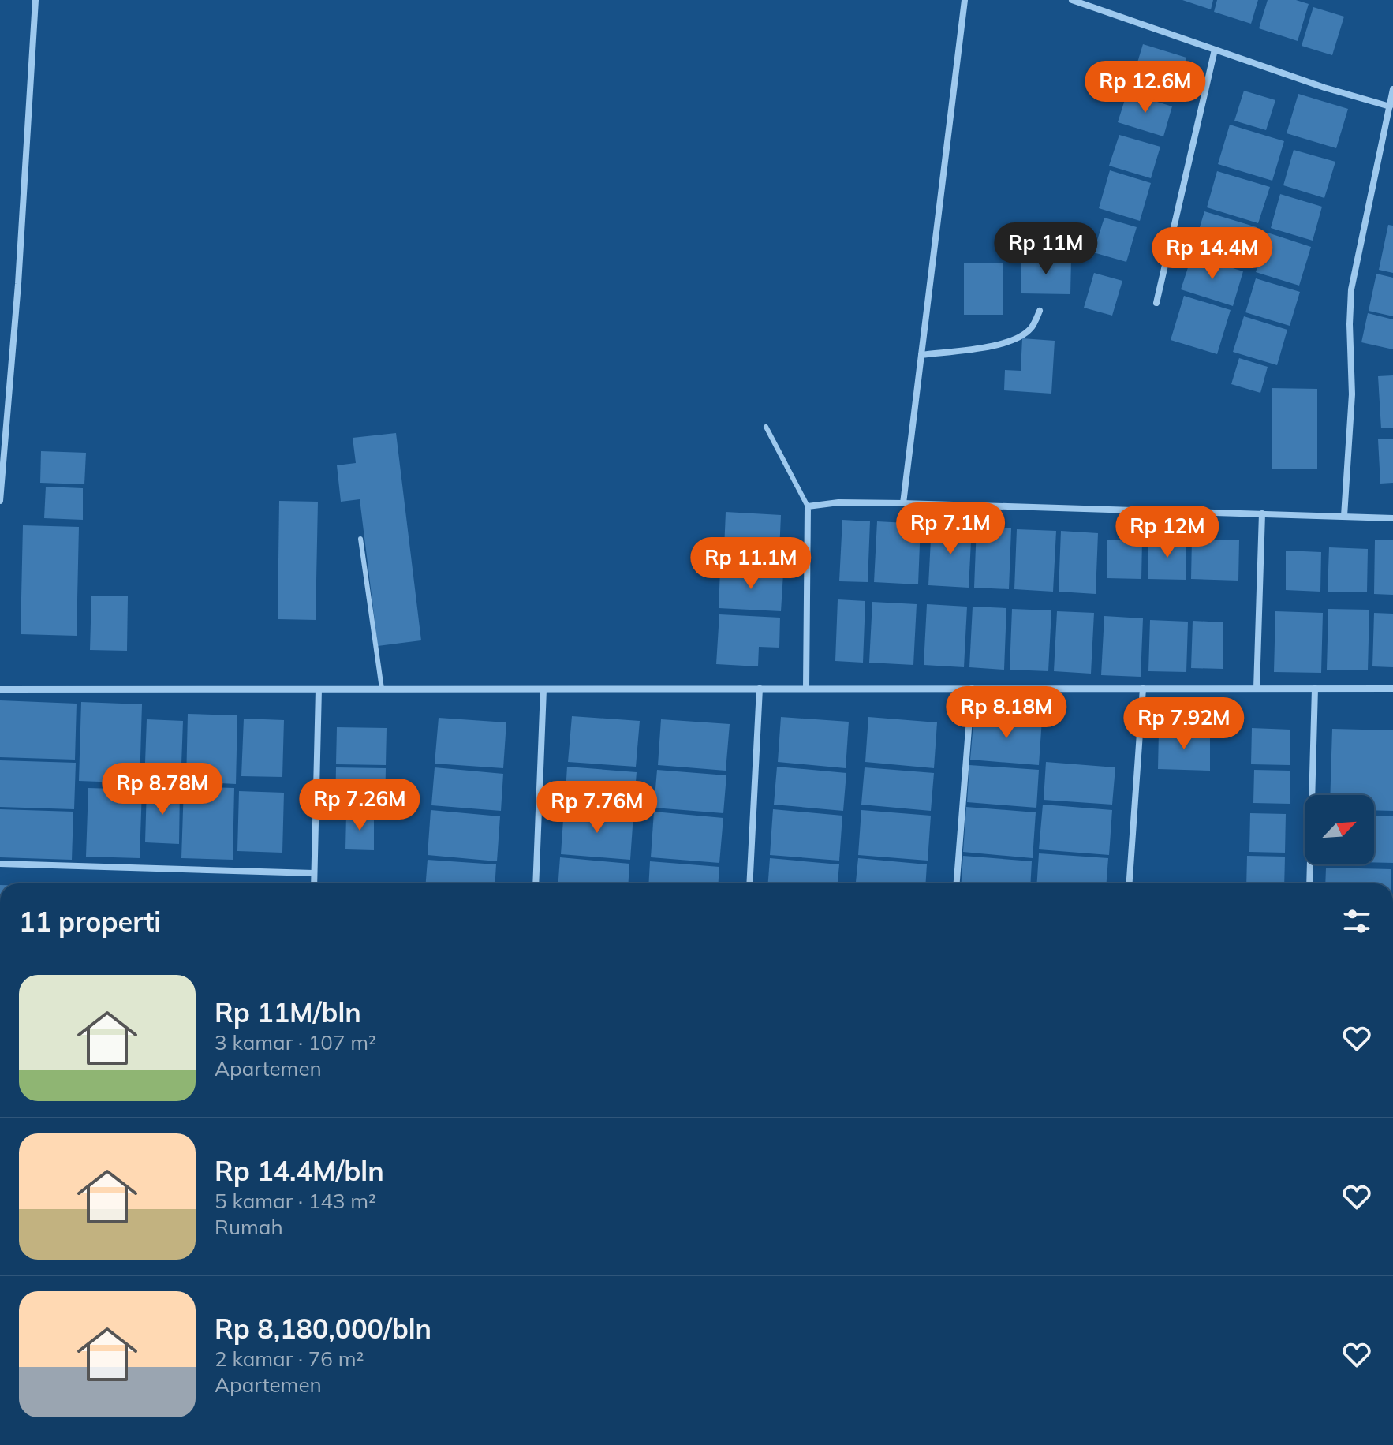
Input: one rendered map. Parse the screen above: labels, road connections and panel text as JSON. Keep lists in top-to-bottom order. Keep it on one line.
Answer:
{"north":"top right","page":{"price":["Rp 12.6M","Rp 11M","Rp 14.4M","Rp 7.1M","Rp 12M","Rp 11.1M","Rp 8.18M","Rp 7.92M","Rp 8.78M","Rp 7.26M","Rp 7.76M"],"heading":"11 properti","list":[{"name":"Rp 11M/bln","note":"3 kamar · 107 m² · Apartemen"},{"name":"Rp 14.4M/bln","note":"5 kamar · 143 m² · Rumah"},{"name":"Rp 8,180,000/bln","note":"2 kamar · 76 m² · Apartemen"}]}}
